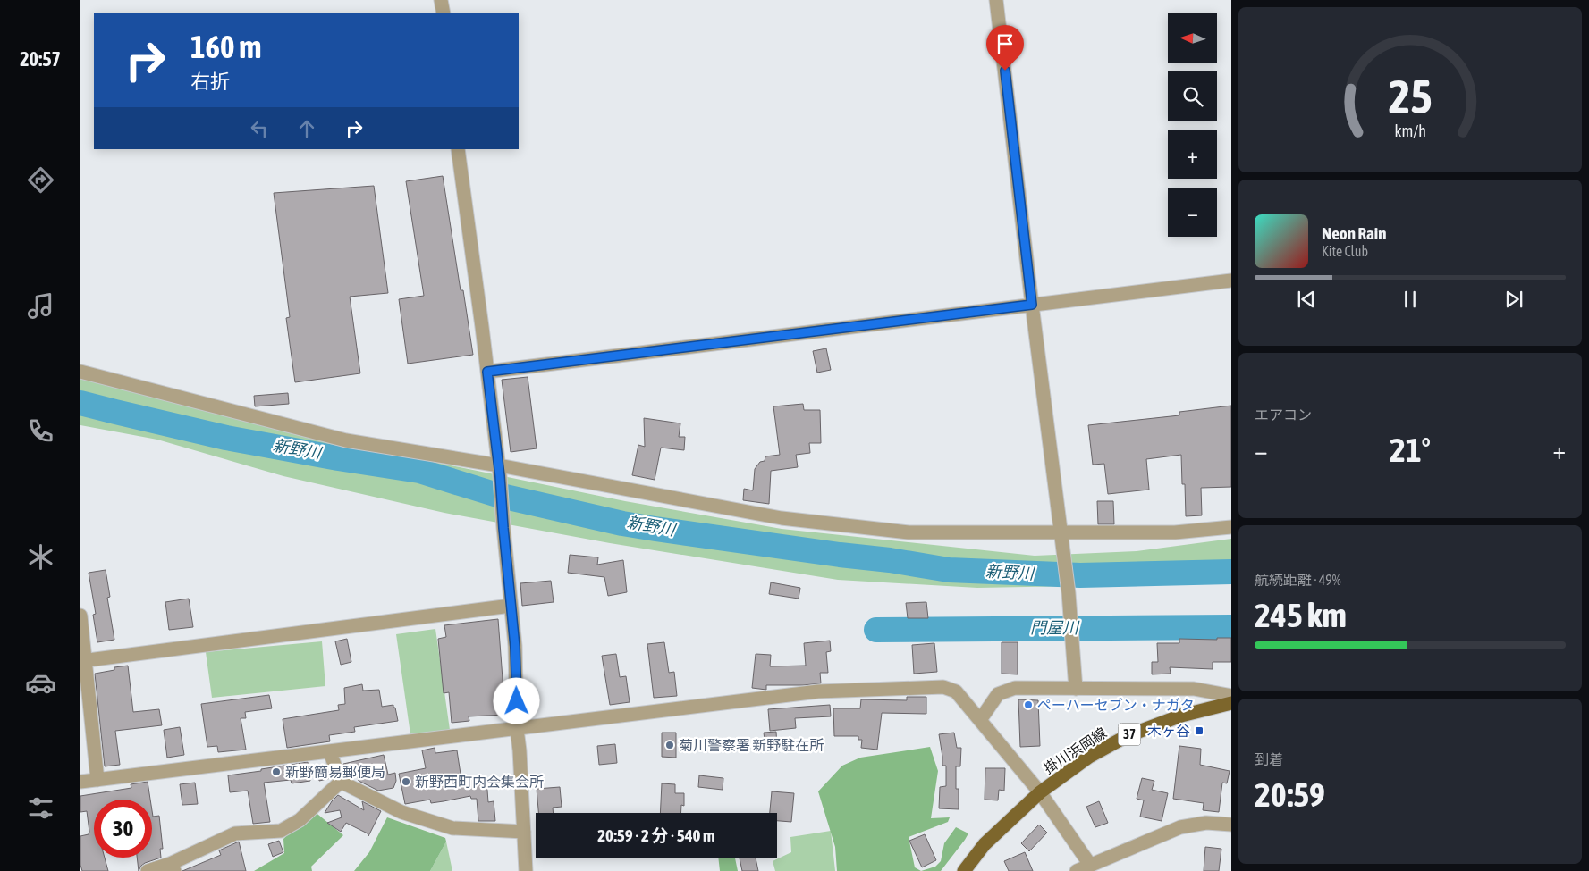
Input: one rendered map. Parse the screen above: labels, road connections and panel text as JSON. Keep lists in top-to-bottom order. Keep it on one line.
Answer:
{"streets":{"main road":["37","掛川浜岡線"]},"water":["新野川","門屋川"],"places":{"other":["ペーハーセブン・ナガタ","菊川警察署 新野駐在所","新野簡易郵便局","新野西町内会集会所"],"transit":["木ヶ谷"]},"north":"left","page":{"tabs":"20:57","map_buttons":["+","−"],"turn":["160 m","右折"],"song":["Neon Rain","Kite Club"],"tile":["エアコン",["航続距離 · 49%","245 km"],["到着","20:59"]],"heat":["−","21°","+"],"limit":"30","trip":"20:59 · 2 分 · 540 m","gauge":["25","km/h"]}}
